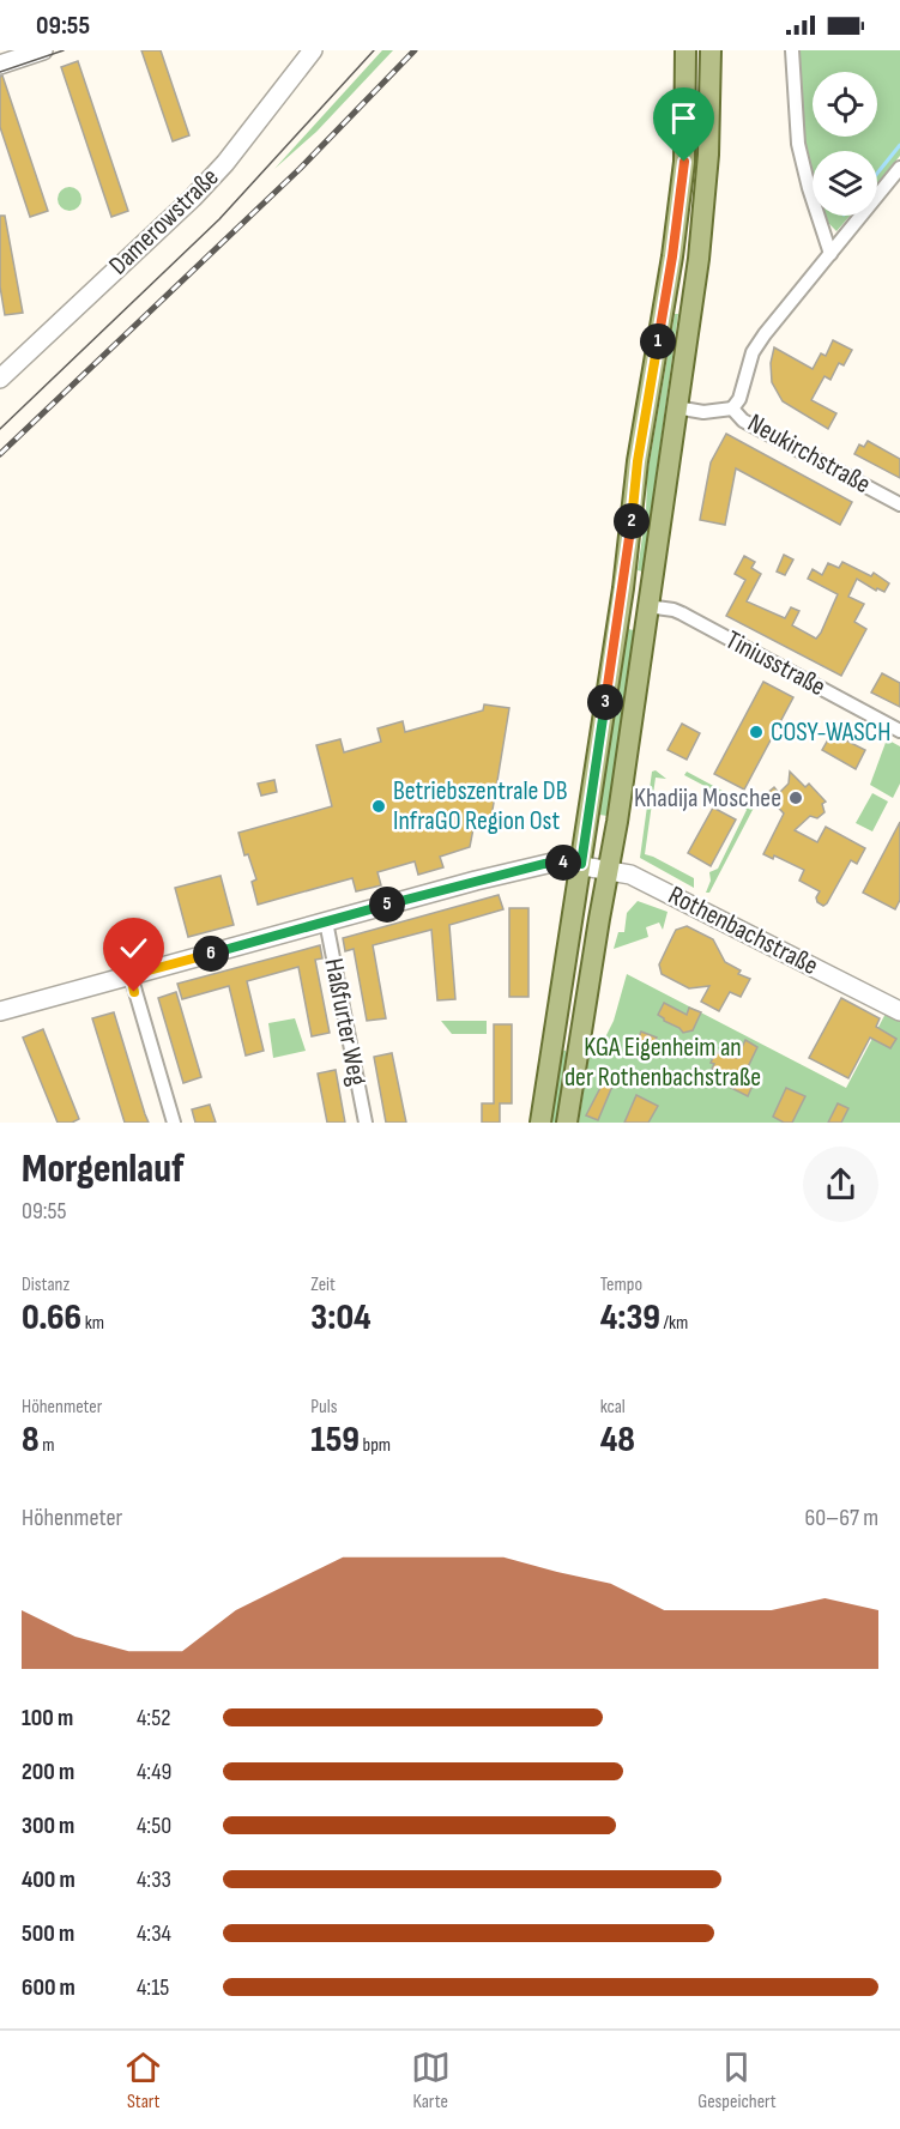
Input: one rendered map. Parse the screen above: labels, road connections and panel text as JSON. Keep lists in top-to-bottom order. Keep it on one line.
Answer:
{"streets":{"main road":["Damerowstraße","Rothenbachstraße"],"street":["Neukirchstraße","Tiniusstraße","Haßfurter Weg"]},"crossings":[["Rothenbachstraße","Haßfurter Weg"]],"parks":["KGA Eigenheim an der Rothenbachstraße"],"places":["COSY-WASCH","Khadija Moschee","Betriebszentrale DB InfraGO Region Ost"],"page":{"status":"09:55","pins":["1","2","3","4","5","6"],"heading":["Morgenlauf","09:55"],"stats":[["Distanz","0.66 km"],["Zeit","3:04"],["Tempo","4:39 /km"],["Höhenmeter","8 m"],["Puls","159 bpm"],["kcal","48"]],"chart":["Höhenmeter","60–67 m"],"list":[{"name":"100 m","note":"4:52"},{"name":"200 m","note":"4:49"},{"name":"300 m","note":"4:50"},{"name":"400 m","note":"4:33"},{"name":"500 m","note":"4:34"},{"name":"600 m","note":"4:15"}],"tabs":["Start","Karte","Gespeichert"]}}
